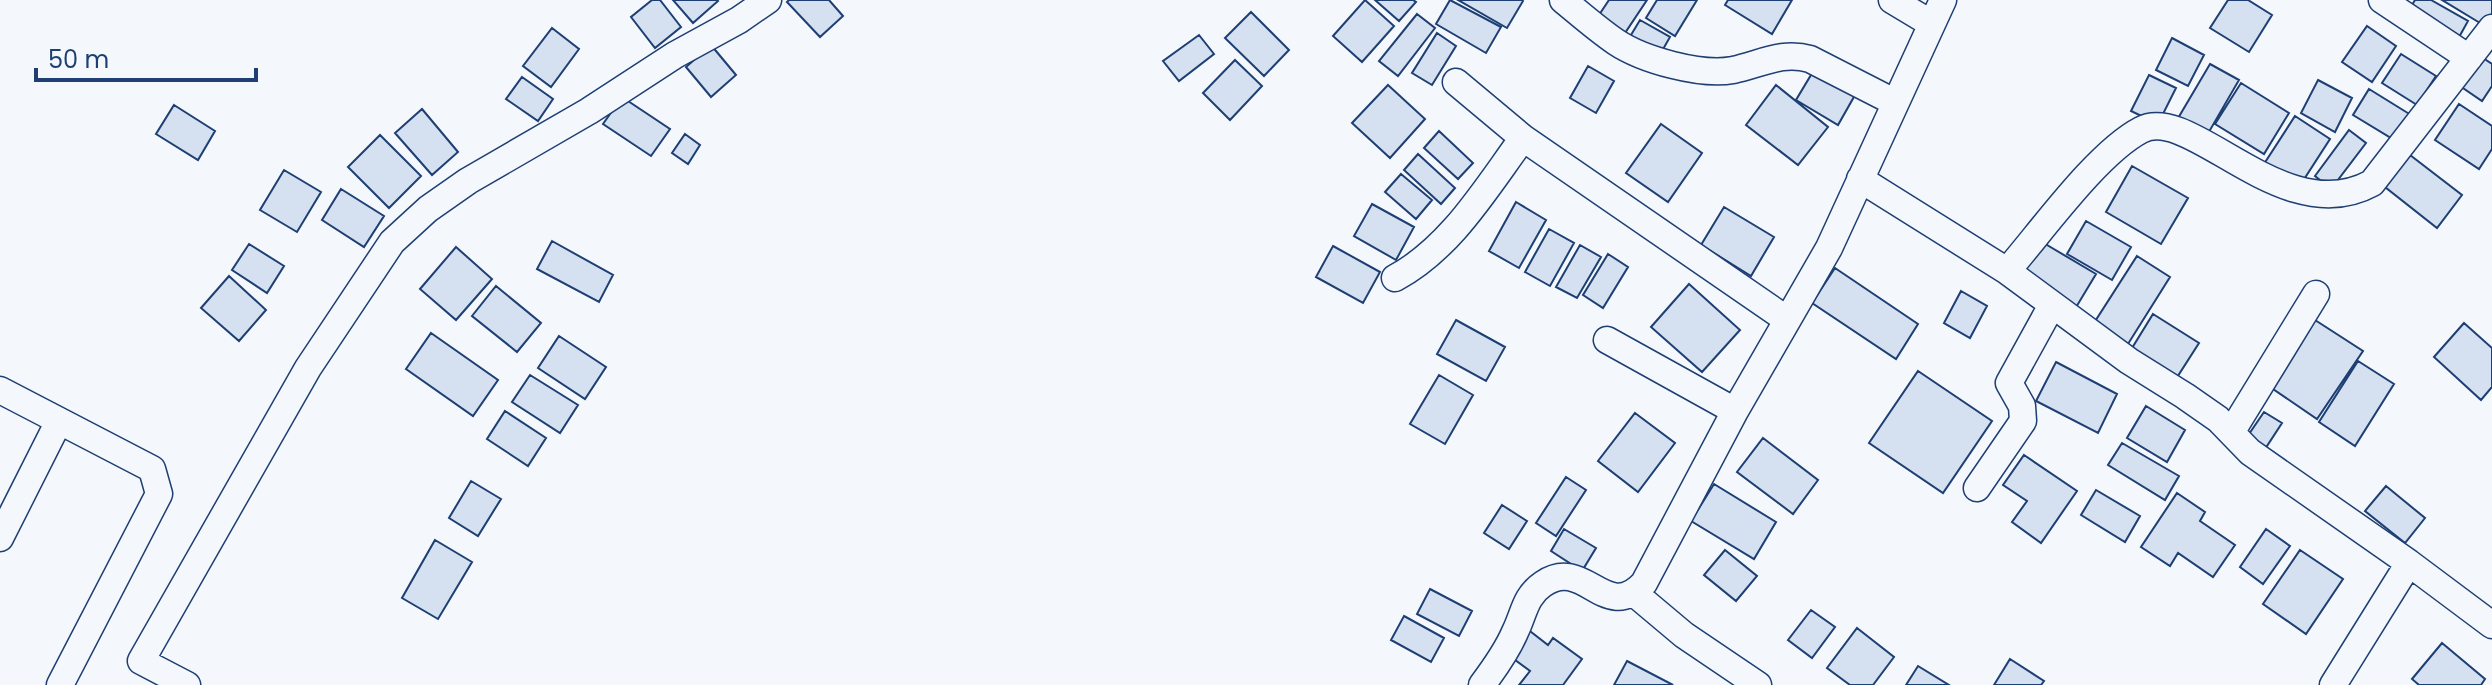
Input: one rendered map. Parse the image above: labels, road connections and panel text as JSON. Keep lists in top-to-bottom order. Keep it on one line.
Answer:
{"scale_bar":"50 m"}
